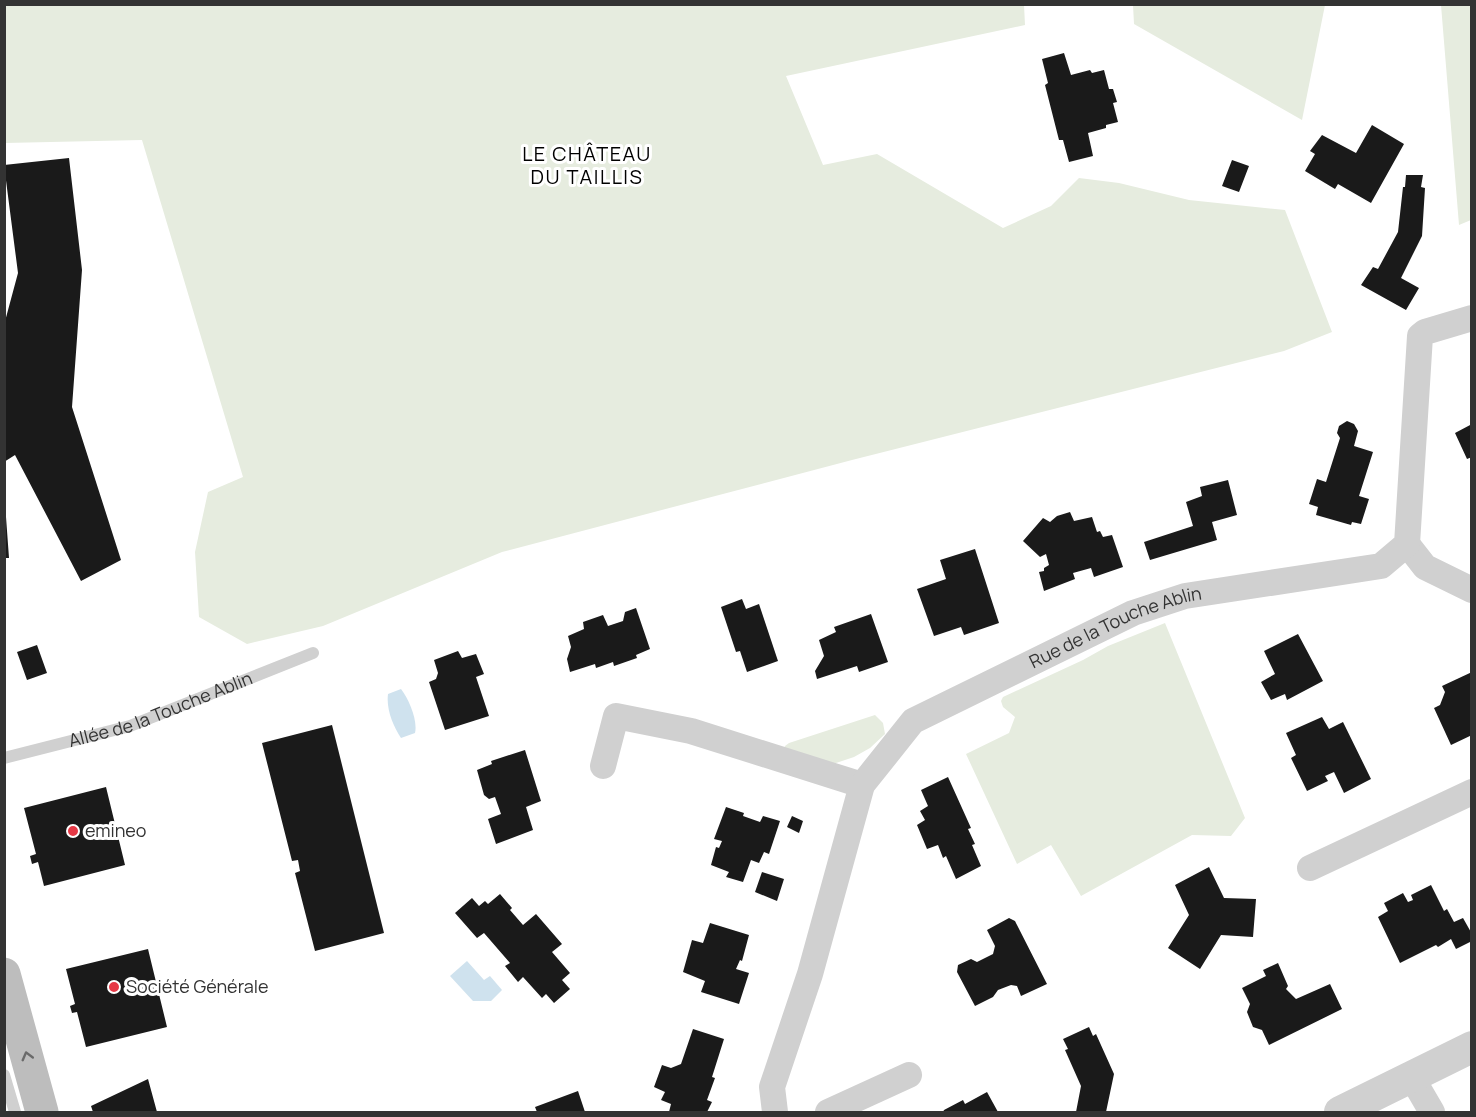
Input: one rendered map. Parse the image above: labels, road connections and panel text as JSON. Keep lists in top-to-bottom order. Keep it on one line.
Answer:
{"streets":{"street":["Rue de la Touche Ablin"],"lane":["Allée de la Touche Ablin"]},"districts":["LE CHÂTEAU DU TAILLIS"],"places":["emineo","Société Générale"]}
